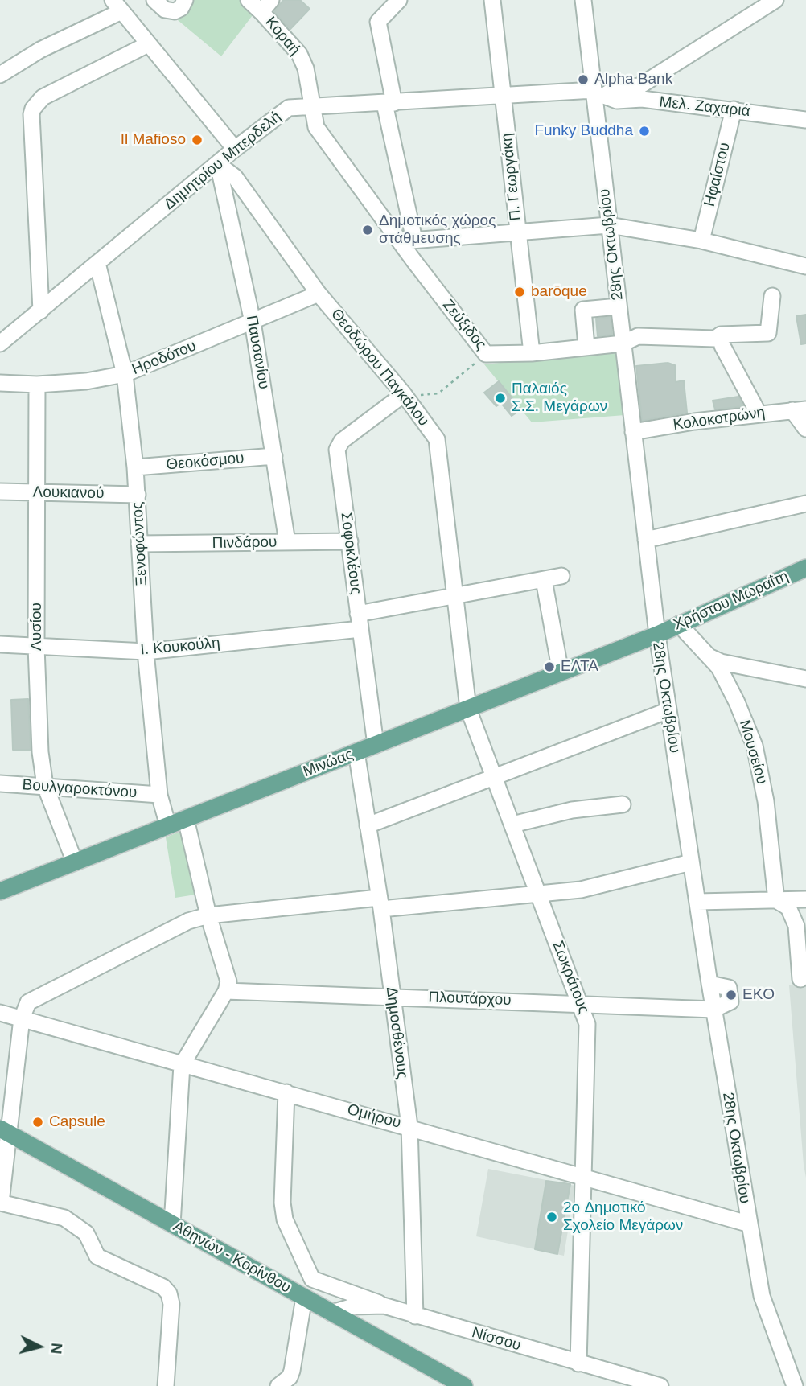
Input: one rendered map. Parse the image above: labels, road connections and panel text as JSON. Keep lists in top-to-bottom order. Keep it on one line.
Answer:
{"streets":{"main road":["Χρήστου Μωραΐτη","Μινώας","Αθηνών - Κορίνθου"],"street":["Κοραή","Μελ. Ζαχαριά","Δημητρίου Μπερδελή","Ηφαίστου","Π. Γεωργάκη","28ης Οκτωβρίου","Ζεύξιδος","Παυσανίου","Ηροδότου","Θεοδώρου Παγκάλου","Κολοκοτρώνη","Θεοκόσμου","Λουκιανού","Πινδάρου","Ξενοφώντος","Σοφοκλέους","Λυσίου","Ι. Κουκούλη","Μουσείου","Βουλγαροκτόνου","Σωκράτους","Πλουτάρχου","Δημοσθένους","Ομήρου","Νίσσου"]},"crossings":[["Κοραή","Δημητρίου Μπερδελή"],["Κοραή","Ζεύξιδος"],["Μελ. Ζαχαριά","Δημητρίου Μπερδελή"],["Μελ. Ζαχαριά","Ηφαίστου"],["Δημητρίου Μπερδελή","Π. Γεωργάκη"],["Δημητρίου Μπερδελή","28ης Οκτωβρίου"],["Δημητρίου Μπερδελή","Ζεύξιδος"],["Δημητρίου Μπερδελή","Παυσανίου"],["Δημητρίου Μπερδελή","Θεοδώρου Παγκάλου"],["Δημητρίου Μπερδελή","Ξενοφώντος"],["Π. Γεωργάκη","Ζεύξιδος"],["28ης Οκτωβρίου","Ζεύξιδος"],["28ης Οκτωβρίου","Κολοκοτρώνη"],["28ης Οκτωβρίου","Χρήστου Μωραΐτη"],["28ης Οκτωβρίου","Μινώας"],["28ης Οκτωβρίου","Πλουτάρχου"],["28ης Οκτωβρίου","Ομήρου"],["Παυσανίου","Ηροδότου"],["Παυσανίου","Θεοδώρου Παγκάλου"],["Παυσανίου","Θεοκόσμου"],["Παυσανίου","Πινδάρου"],["Ηροδότου","Θεοδώρου Παγκάλου"],["Ηροδότου","Ξενοφώντος"],["Ηροδότου","Λυσίου"],["Θεοδώρου Παγκάλου","Σοφοκλέους"],["Θεοδώρου Παγκάλου","Ι. Κουκούλη"],["Θεοδώρου Παγκάλου","Μινώας"],["Θεοδώρου Παγκάλου","Σωκράτους"],["Θεοκόσμου","Ξενοφώντος"],["Λουκιανού","Ξενοφώντος"],["Λουκιανού","Λυσίου"],["Πινδάρου","Ξενοφώντος"],["Πινδάρου","Σοφοκλέους"],["Ξενοφώντος","Ι. Κουκούλη"],["Ξενοφώντος","Μινώας"],["Ξενοφώντος","Βουλγαροκτόνου"],["Σοφοκλέους","Ι. Κουκούλη"],["Σοφοκλέους","Μινώας"],["Χρήστου Μωραΐτη","Μουσείου"],["Χρήστου Μωραΐτη","Μινώας"],["Λυσίου","Ι. Κουκούλη"],["Λυσίου","Μινώας"],["Λυσίου","Βουλγαροκτόνου"],["Μινώας","Σωκράτους"],["Μινώας","Δημοσθένους"],["Σωκράτους","Πλουτάρχου"],["Σωκράτους","Ομήρου"],["Σωκράτους","Νίσσου"],["Πλουτάρχου","Δημοσθένους"],["Δημοσθένους","Ομήρου"],["Δημοσθένους","Νίσσου"],["Αθηνών - Κορίνθου","Νίσσου"]],"places":["Alpha Bank","Funky Buddha","Il Mafioso","Δημοτικός χώρος στάθμευσης","barōque","Παλαιός Σ.Σ. Μεγάρων","ΕΛΤΑ","EKO","Capsule","2ο Δημοτικό Σχολείο Μεγάρων"],"north":"right"}
